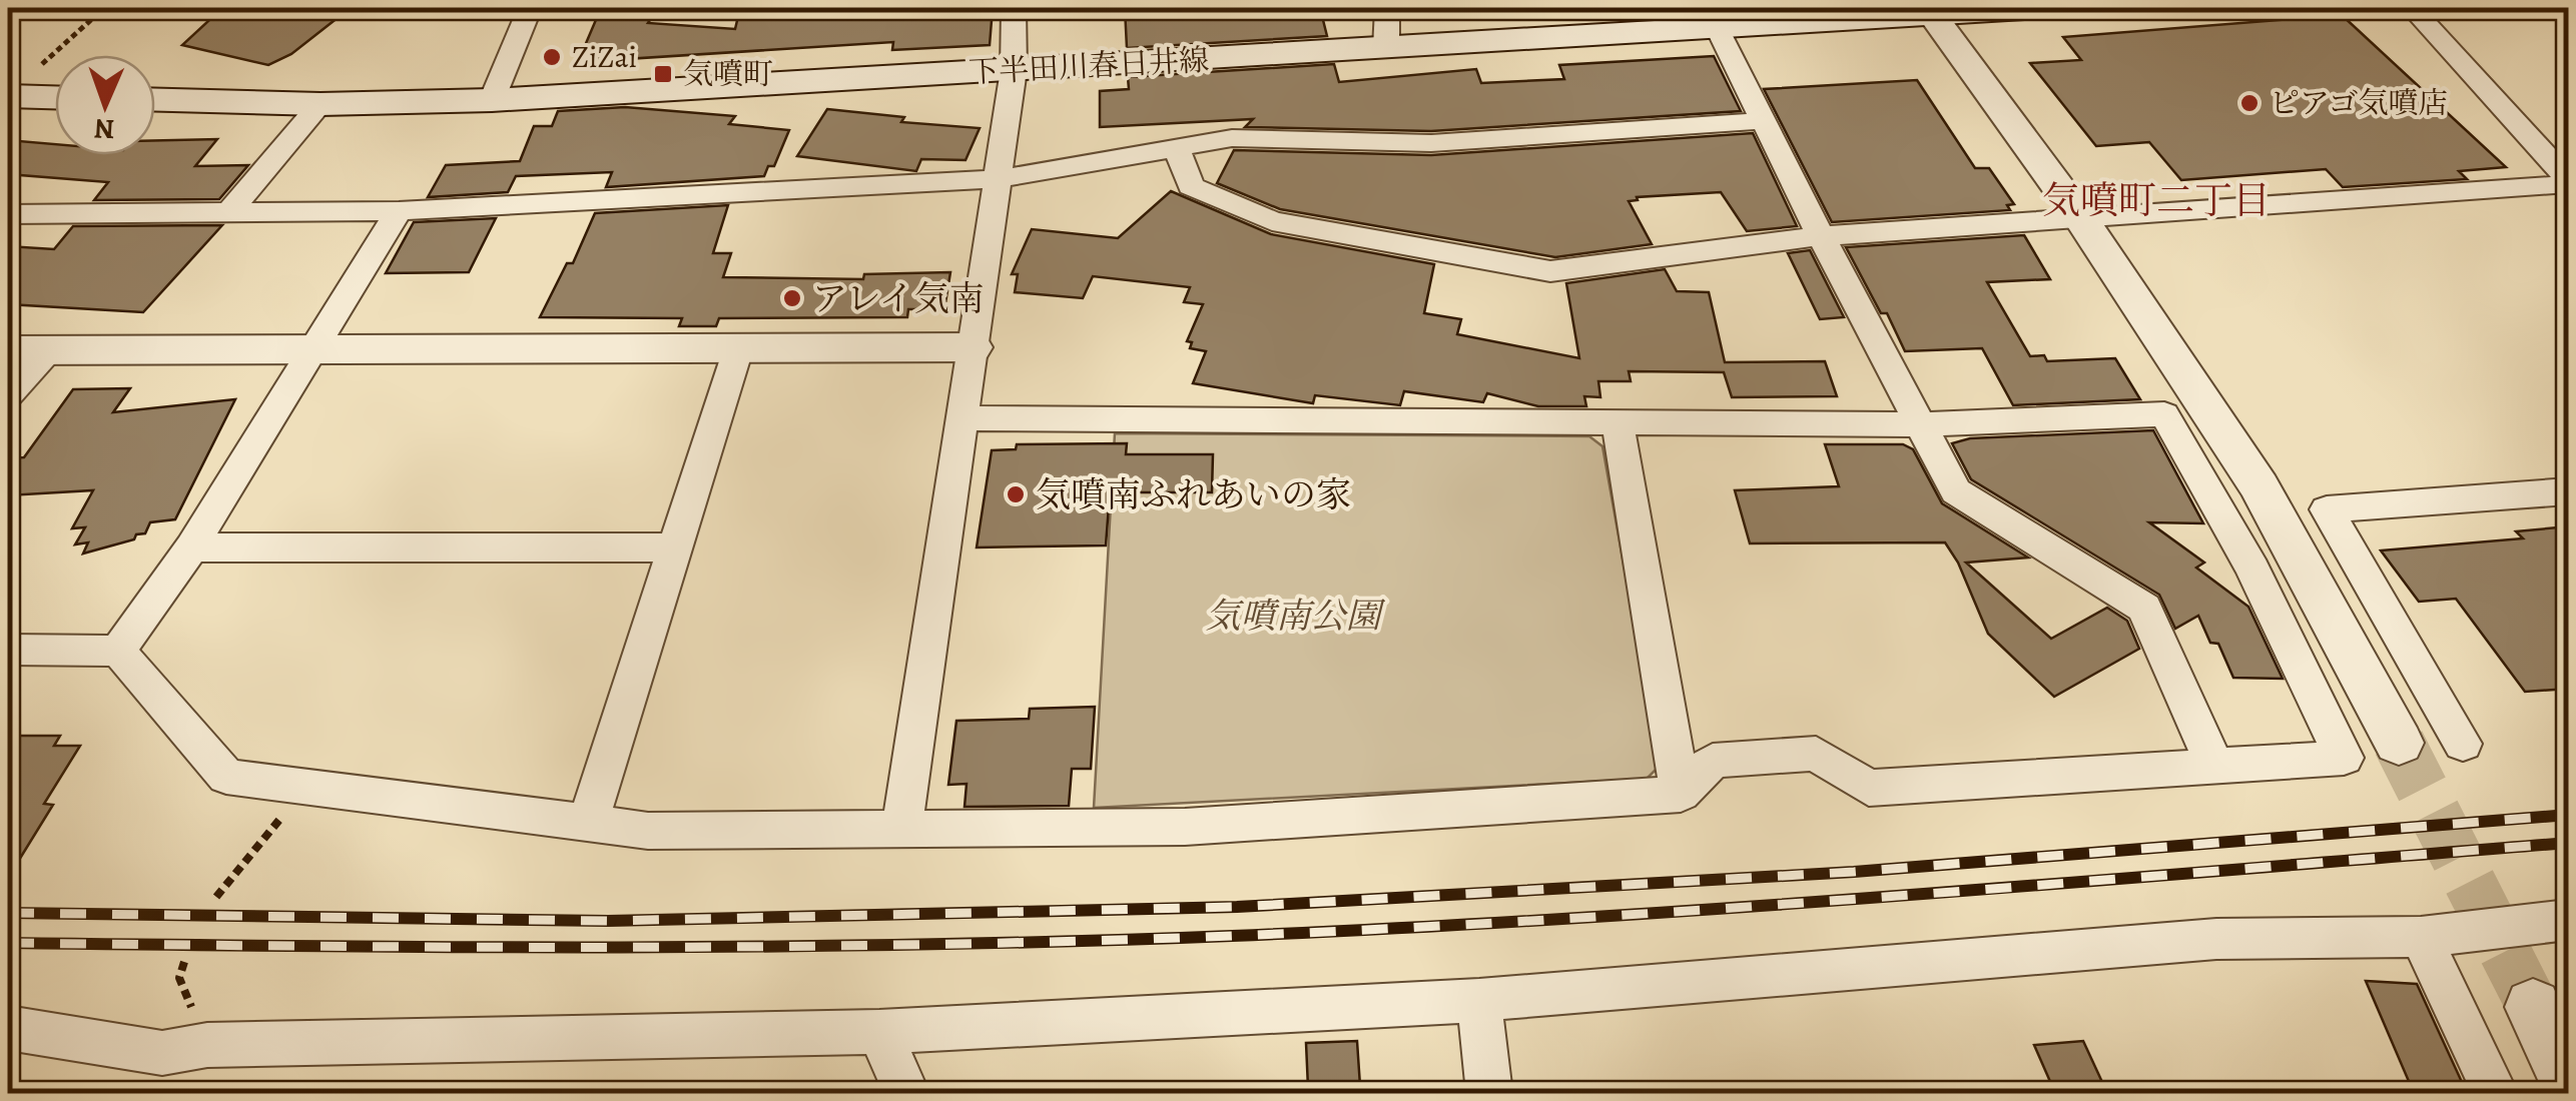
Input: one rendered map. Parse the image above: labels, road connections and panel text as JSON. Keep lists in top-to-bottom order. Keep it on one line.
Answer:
{"streets":{"main road":["下半田川春日井線"]},"districts":["気噴町二丁目"],"parks":["気噴南公園"],"places":{"other":["ZiZai","ピアゴ気噴店","アレイ気南","気噴南ふれあいの家"],"transit":["気噴町"]},"north":"bottom"}
